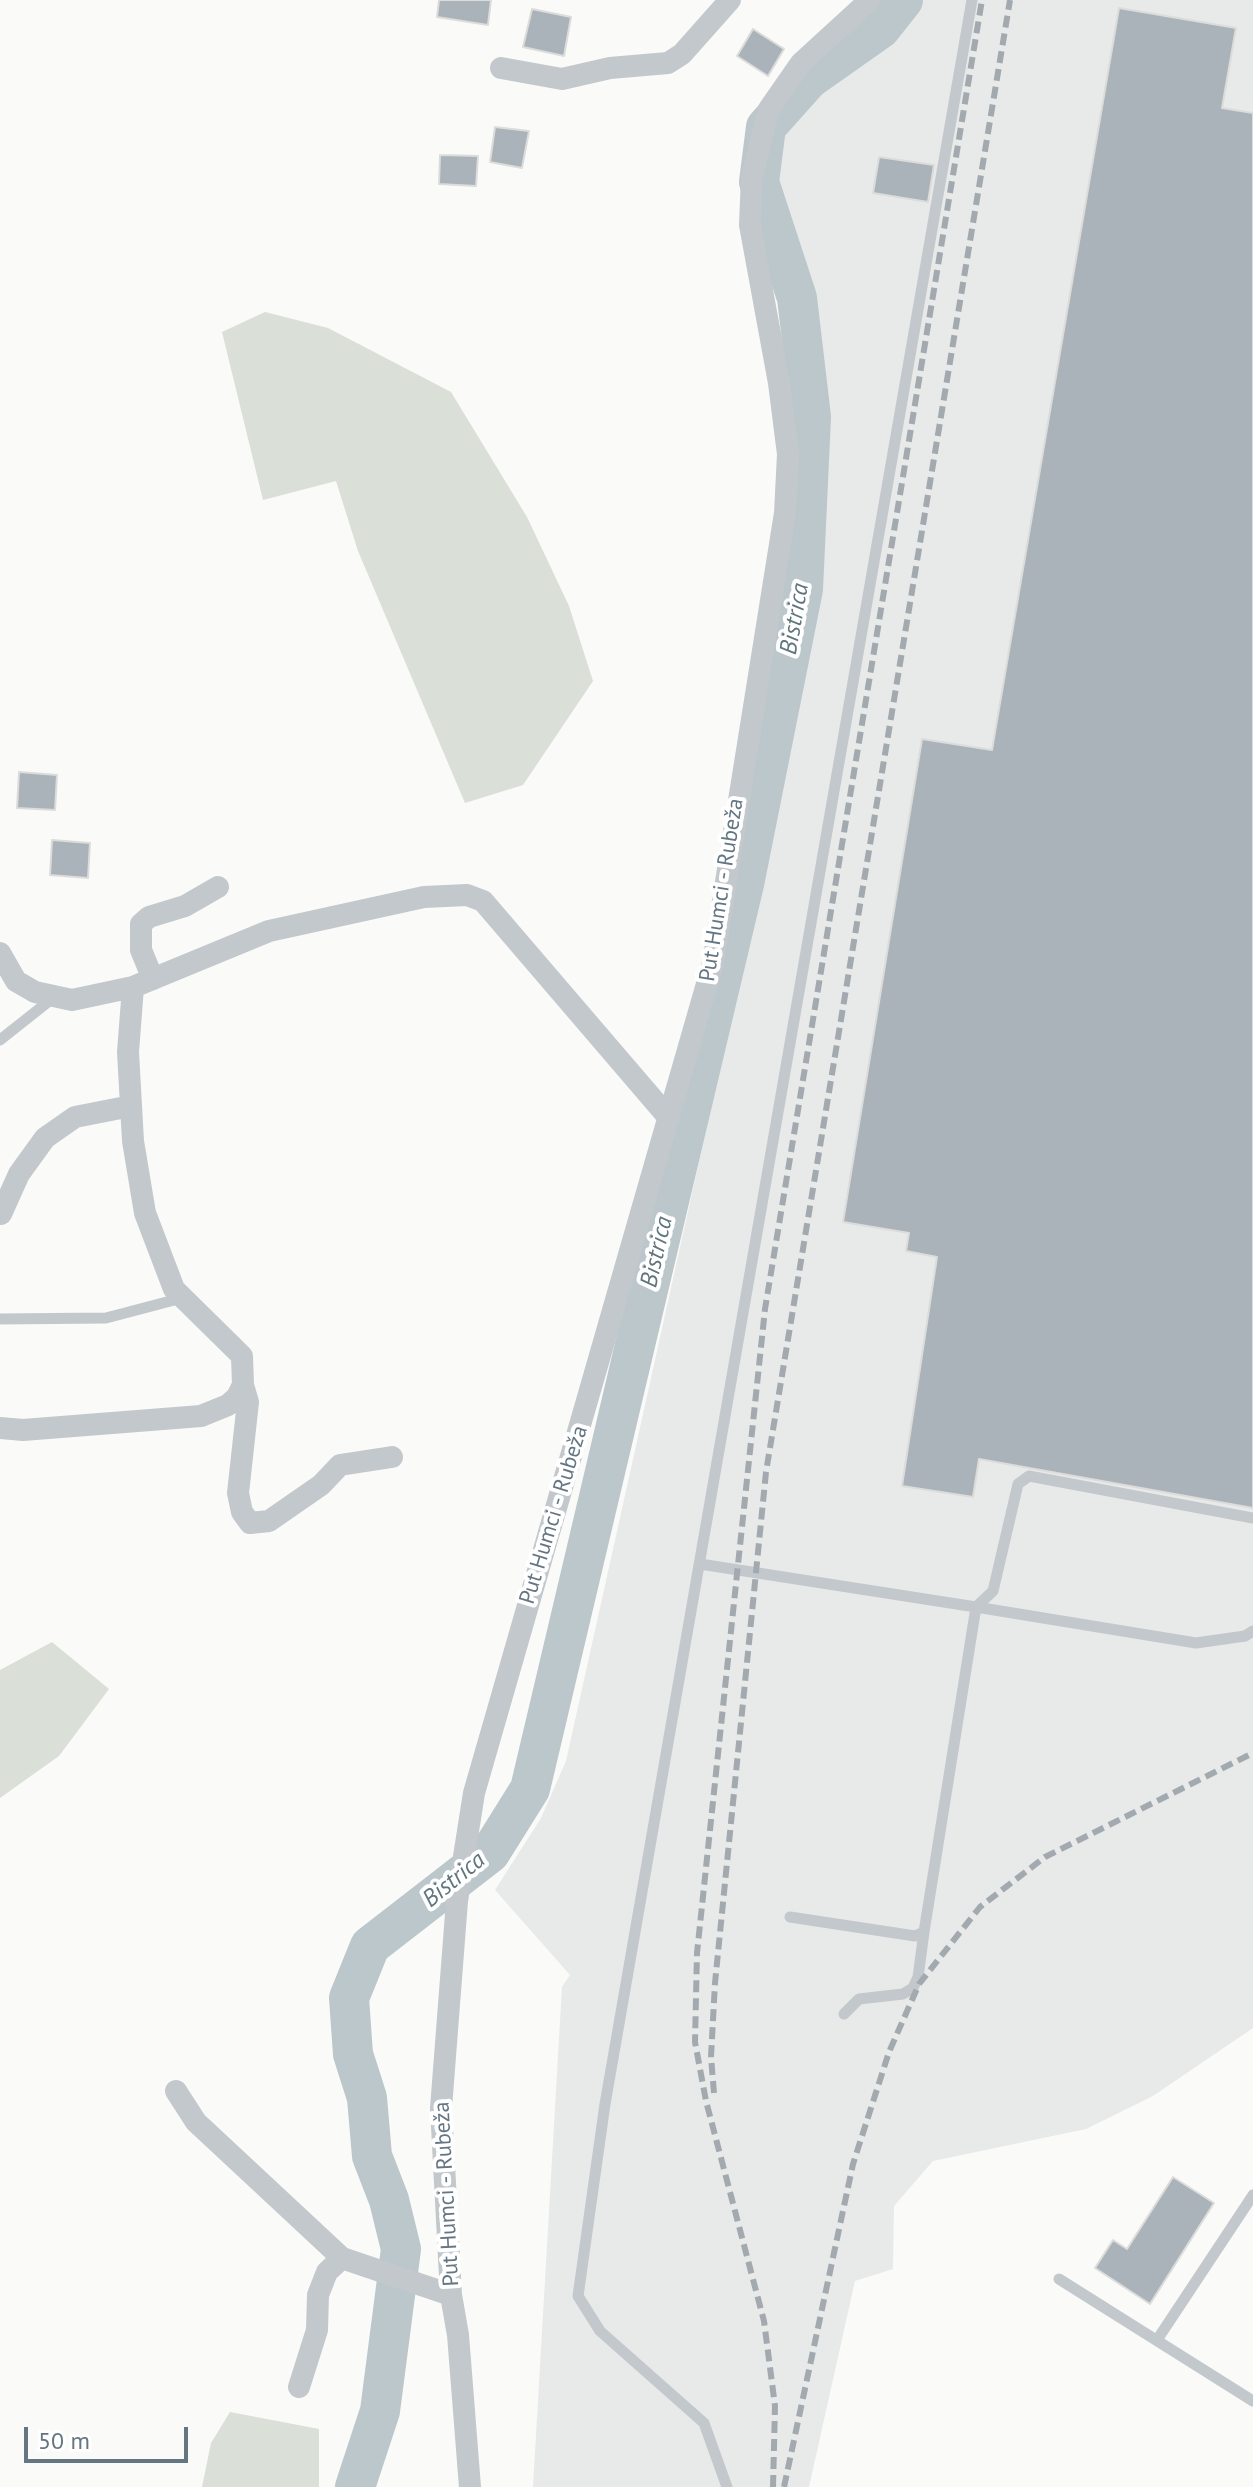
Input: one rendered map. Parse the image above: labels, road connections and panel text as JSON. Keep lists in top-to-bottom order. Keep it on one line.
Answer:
{"streets":{"street":["Put Humci - Rubeža"]},"water":["Bistrica"],"scale_bar":"50 m"}
